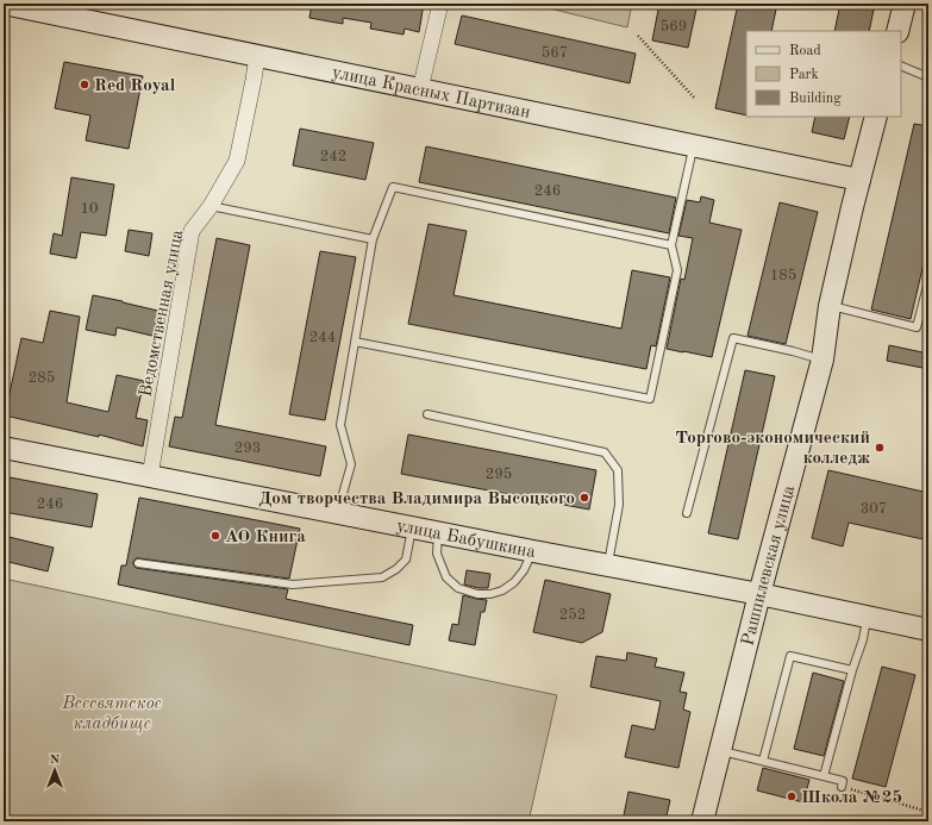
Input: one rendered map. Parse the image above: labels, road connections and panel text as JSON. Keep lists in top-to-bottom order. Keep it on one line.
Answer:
{"streets":{"street":["улица Красных Партизан","Ведомственная улица","улица Бабушкина","Рашпилевская улица"]},"crossings":[["улица Красных Партизан","Ведомственная улица"],["улица Красных Партизан","Рашпилевская улица"],["Ведомственная улица","улица Бабушкина"],["улица Бабушкина","Рашпилевская улица"]],"parks":["Всесвятское кладбище"],"places":["Red Royal","Торгово-экономический колледж","Дом творчества Владимира Высоцкого","АО Книга","Школа №25"],"house_numbers":["569","567","242","246","10","185","244","285","293","295","246","307","252"],"legend":["Road","Park","Building"],"north":"top"}
